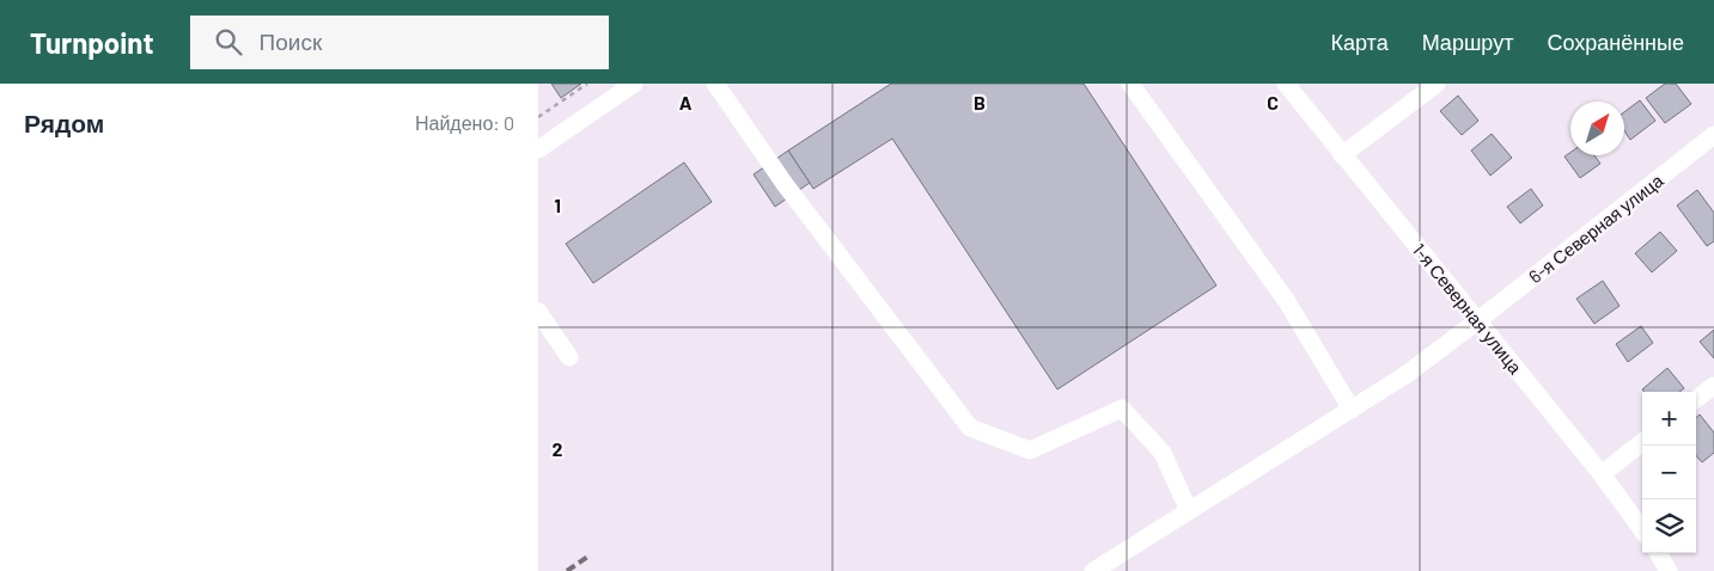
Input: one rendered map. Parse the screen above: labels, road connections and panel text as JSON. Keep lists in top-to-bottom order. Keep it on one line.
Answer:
{"streets":{"street":["6-я Северная улица","1-я Северная улица"]},"crossings":[["6-я Северная улица","1-я Северная улица"]],"north":"top right","page":{"header":"Turnpoint","search":"Поиск","nav":["Карта","Маршрут","Сохранённые"],"heading":["Рядом","Найдено: 0"],"map_buttons":["+","−"]},"grid":{"columns":["A","B","C"],"rows":["1","2"]}}
